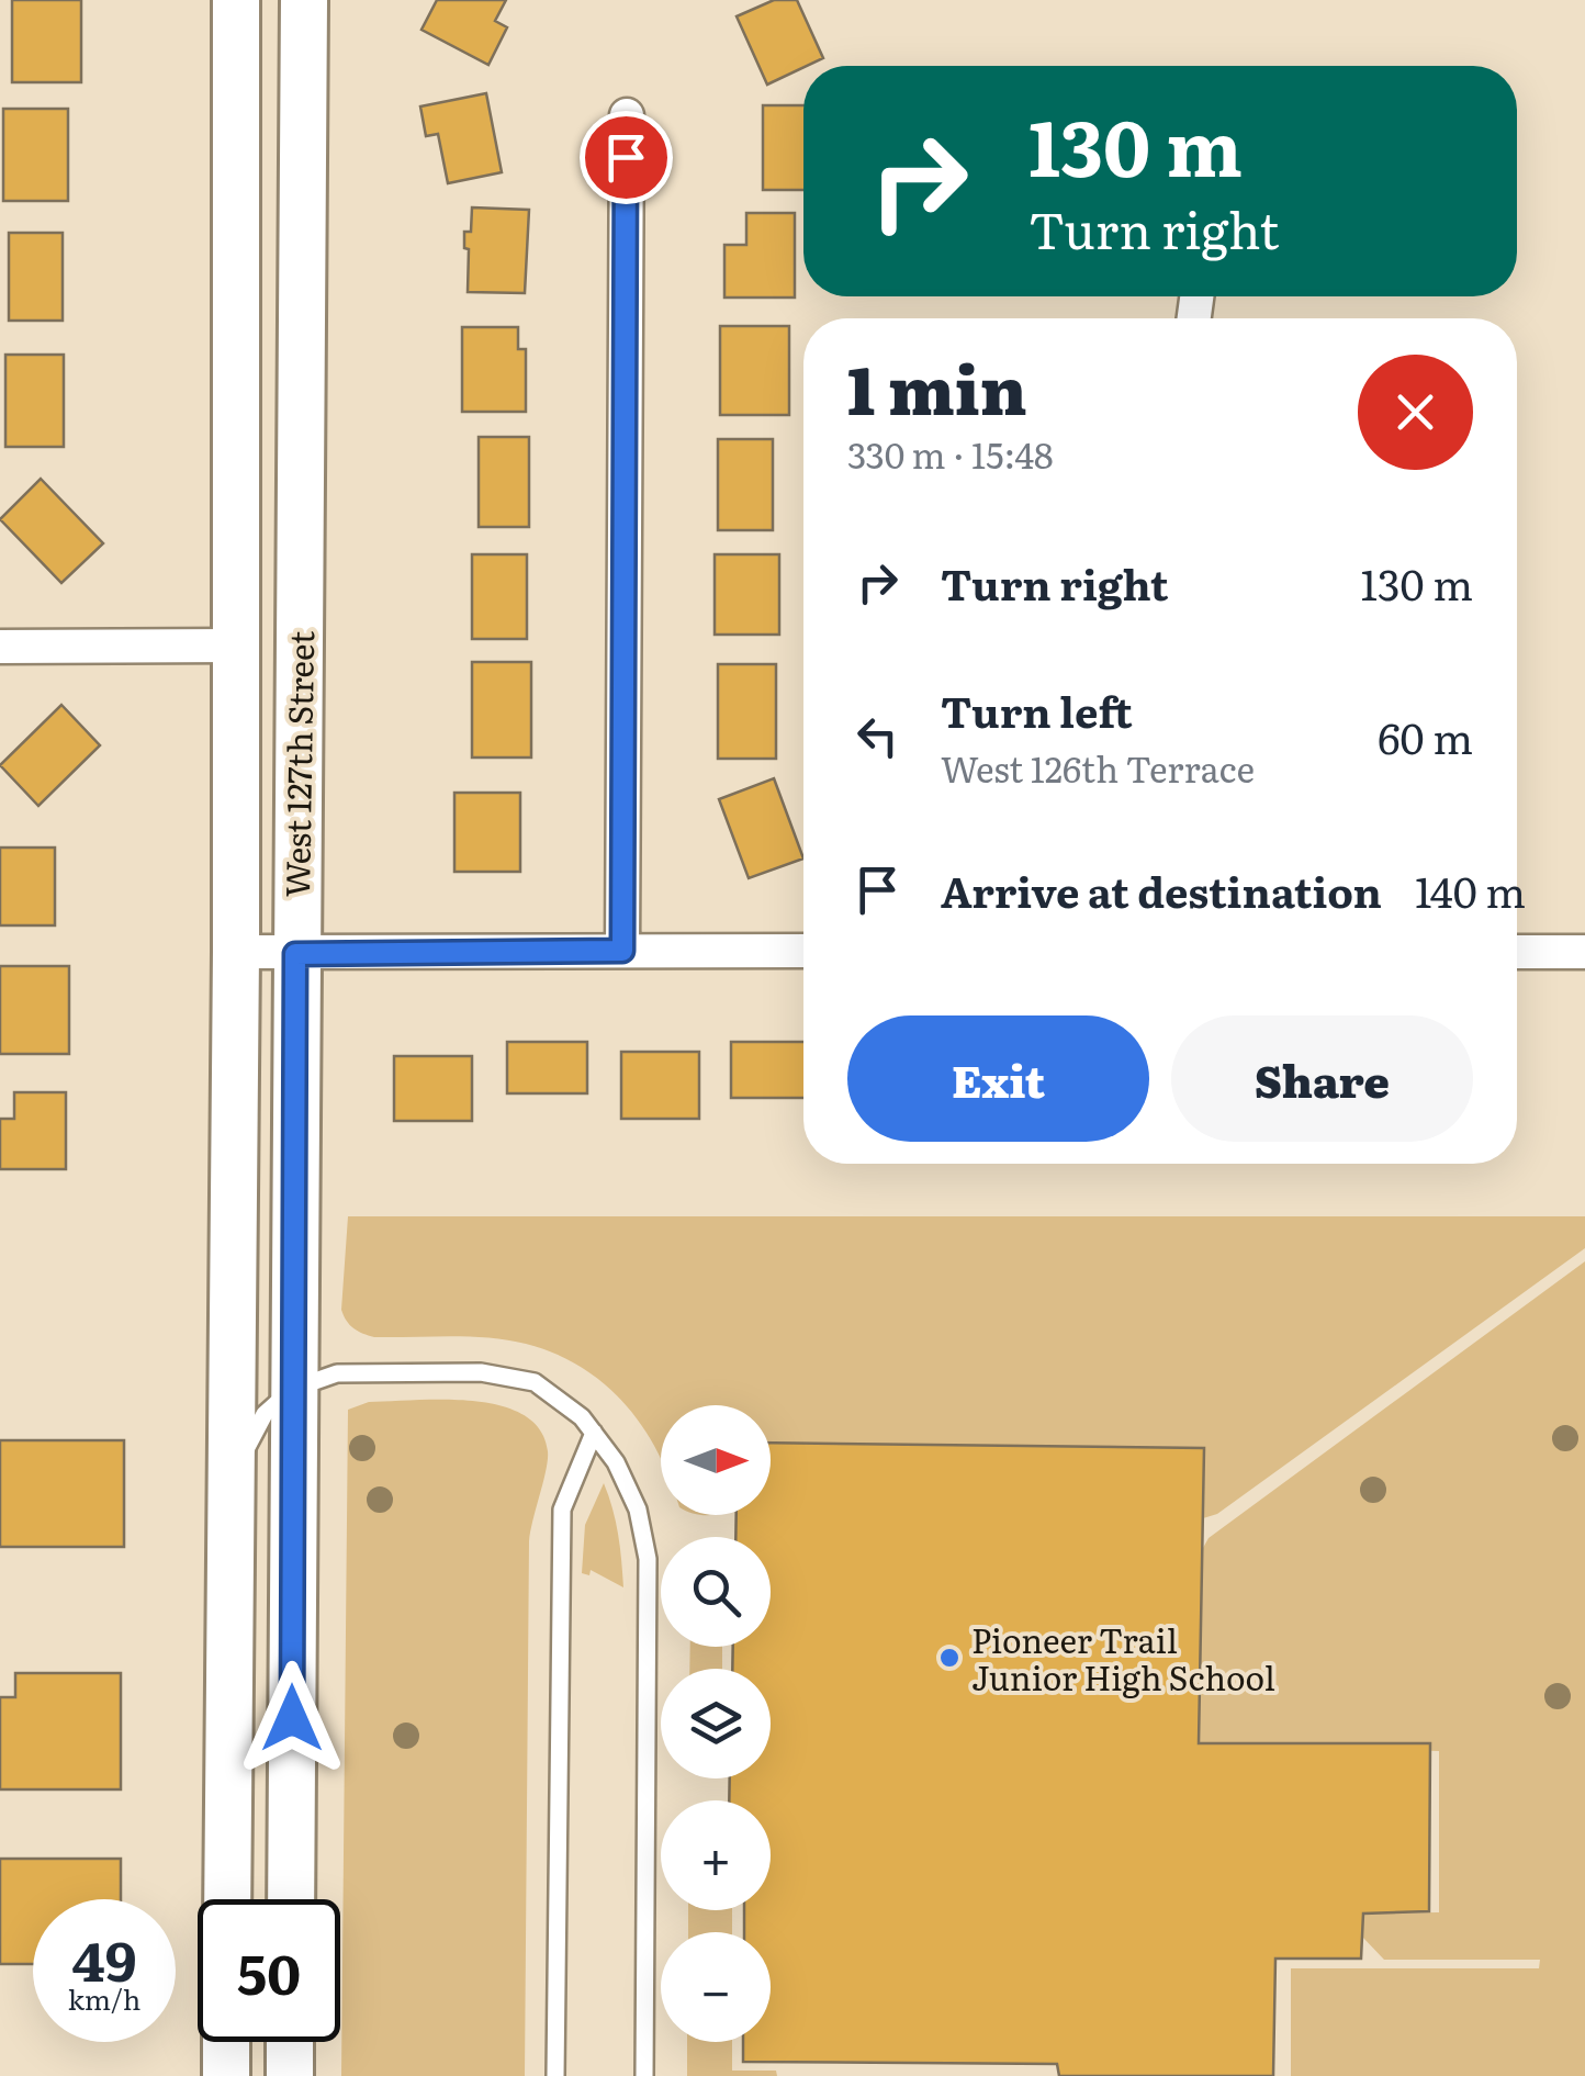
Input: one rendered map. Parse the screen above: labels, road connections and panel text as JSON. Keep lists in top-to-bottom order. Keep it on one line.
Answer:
{"streets":{"main road":["West 127th Street"]},"places":["Pioneer Trail Junior High School"],"north":"right","page":{"turn":["130 m","Turn right"],"heading":["1 min","330 m · 15:48"],"list":[{"name":"Turn right","value":"130 m"},{"name":"Turn left","note":"West 126th Terrace","value":"60 m"},{"name":"Arrive at destination","value":"140 m"}],"buttons":["Exit","Share"],"map_buttons":["+","−"],"speed":"49 km/h","limit":"50"}}
